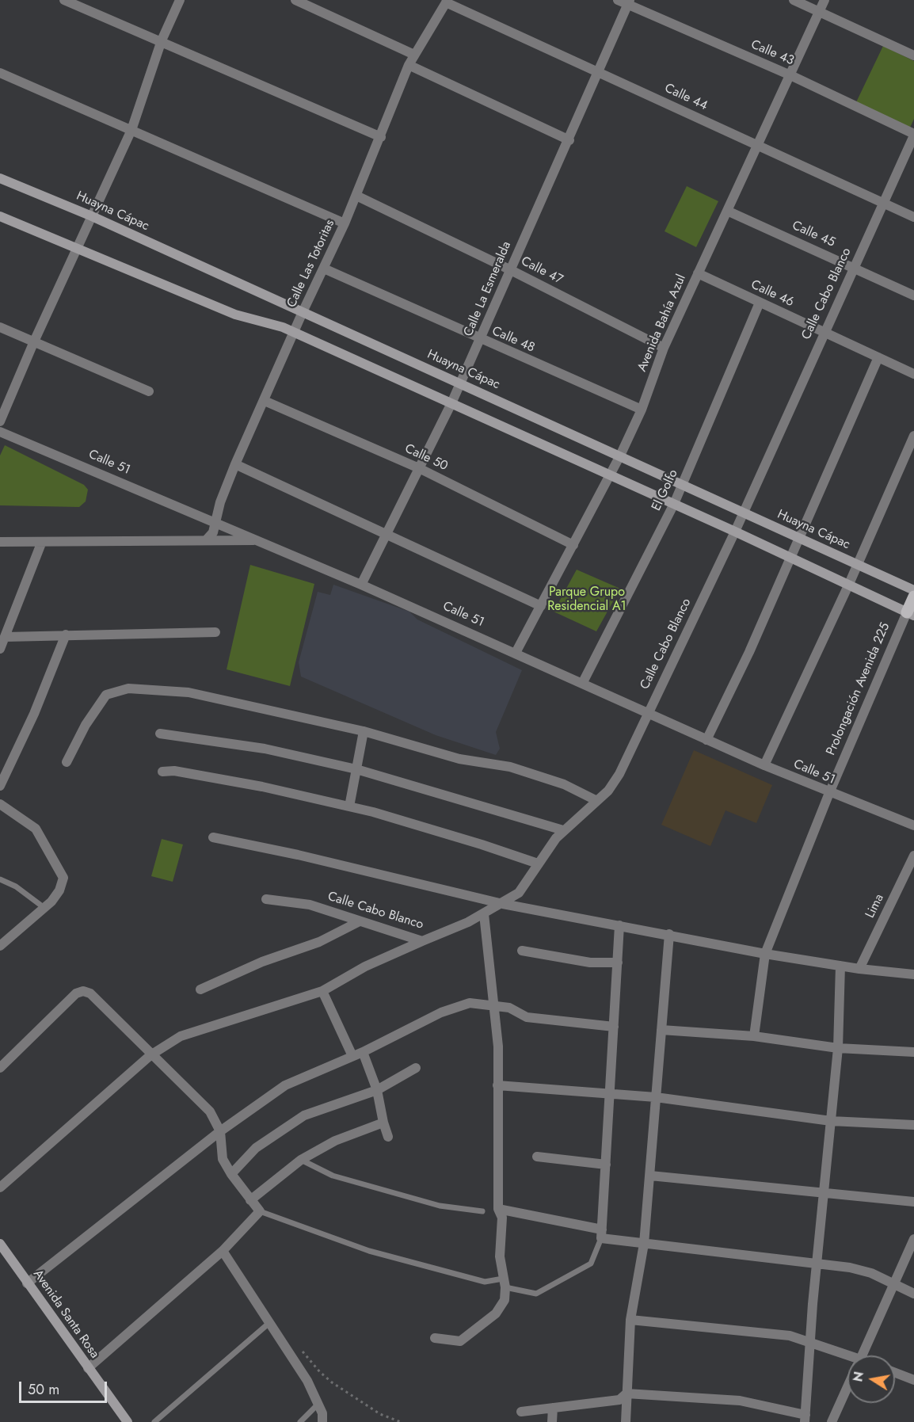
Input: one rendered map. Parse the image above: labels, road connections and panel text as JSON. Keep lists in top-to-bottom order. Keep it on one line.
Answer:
{"streets":{"main road":["Huayna Cápac","Prolongación Avenida 225","Avenida Santa Rosa"],"street":["Calle 43","Calle 44","Calle 45","Calle Las Totoritas","Calle 47","Calle La Esmeralda","Calle 46","Calle Cabo Blanco","Avenida Bahía Azul","Calle 48","Calle 50","Calle 51","El Golfo","Lima"]},"crossings":[["Calle 43","Calle La Esmeralda"],["Calle 43","Calle Cabo Blanco"],["Calle 43","Avenida Bahía Azul"],["Calle 44","Calle Las Totoritas"],["Calle 44","Calle La Esmeralda"],["Calle 44","Calle Cabo Blanco"],["Calle 44","Avenida Bahía Azul"],["Huayna Cápac","Calle Las Totoritas"],["Huayna Cápac","Calle La Esmeralda"],["Huayna Cápac","Calle Cabo Blanco"],["Huayna Cápac","Avenida Bahía Azul"],["Huayna Cápac","El Golfo"],["Calle 45","Calle Cabo Blanco"],["Calle 45","Avenida Bahía Azul"],["Calle Las Totoritas","Calle 47"],["Calle Las Totoritas","Calle 48"],["Calle Las Totoritas","Calle 50"],["Calle Las Totoritas","Calle 51"],["Calle 47","Calle La Esmeralda"],["Calle 47","Avenida Bahía Azul"],["Calle La Esmeralda","Calle 48"],["Calle La Esmeralda","Calle 50"],["Calle La Esmeralda","Calle 51"],["Calle 46","Calle Cabo Blanco"],["Calle 46","Avenida Bahía Azul"],["Calle 46","El Golfo"],["Calle Cabo Blanco","Calle 51"],["Avenida Bahía Azul","Calle 48"],["Avenida Bahía Azul","Calle 50"],["Avenida Bahía Azul","Calle 51"],["Calle 51","El Golfo"],["Calle 51","Prolongación Avenida 225"]],"parks":["Parque Grupo Residencial A1"],"scale_bar":"50 m","north":"left"}
